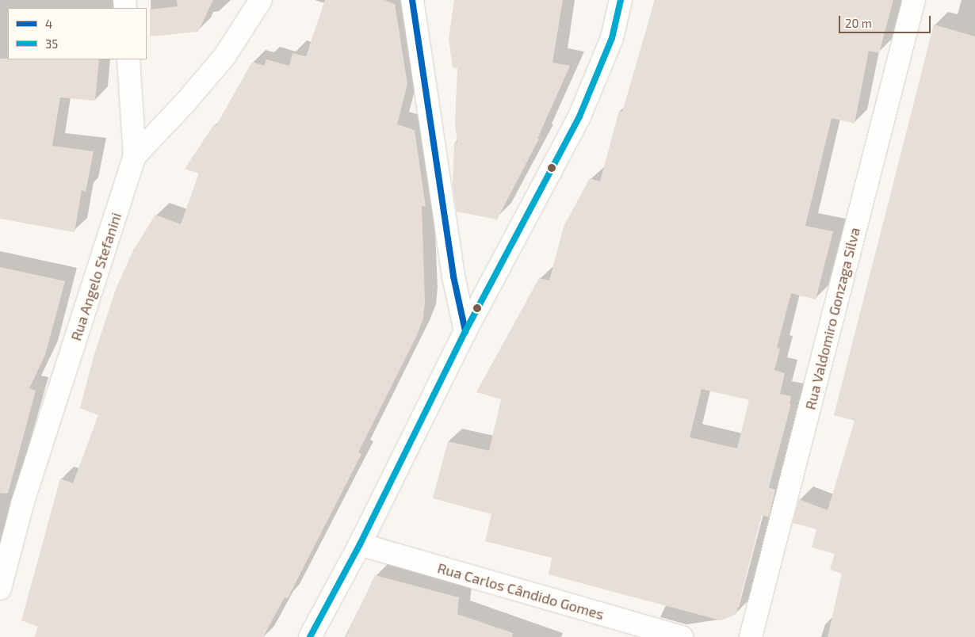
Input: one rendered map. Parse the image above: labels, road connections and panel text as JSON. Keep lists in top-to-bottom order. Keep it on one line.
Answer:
{"streets":{"street":["Rua Angelo Stefanini","Rua Valdomiro Gonzaga Silva","Rua Carlos Cândido Gomes"]},"lines":["transit line 4","transit line 35"],"legend":["4","35"],"scale_bar":"20 m"}
